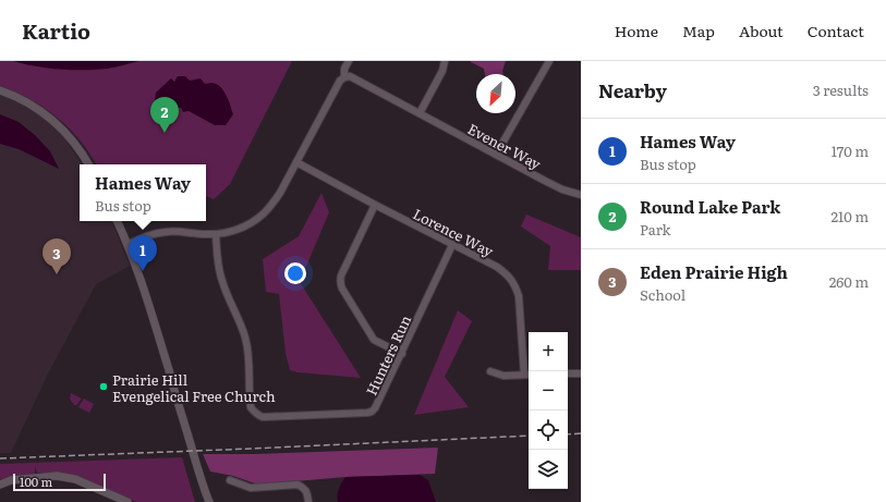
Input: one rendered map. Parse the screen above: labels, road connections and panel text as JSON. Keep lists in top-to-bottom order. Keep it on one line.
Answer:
{"streets":{"street":["Evener Way","Lorence Way","Hunters Run"]},"crossings":[["Lorence Way","Hunters Run"]],"places":["Prairie Hill Evengelical Free Church"],"scale_bar":"100 m","north":"bottom left","page":{"header":"Kartio","nav":["Home","Map","About","Contact"],"heading":["Nearby","3 results"],"pins":["2","1","3"],"list":[{"mark":"1","name":"Hames Way","note":"Bus stop","value":"170 m"},{"mark":"2","name":"Round Lake Park","note":"Park","value":"210 m"},{"mark":"3","name":"Eden Prairie High","note":"School","value":"260 m"}],"popup":["Hames Way","Bus stop"],"map_buttons":["+","−"],"scale":"100 m"}}
